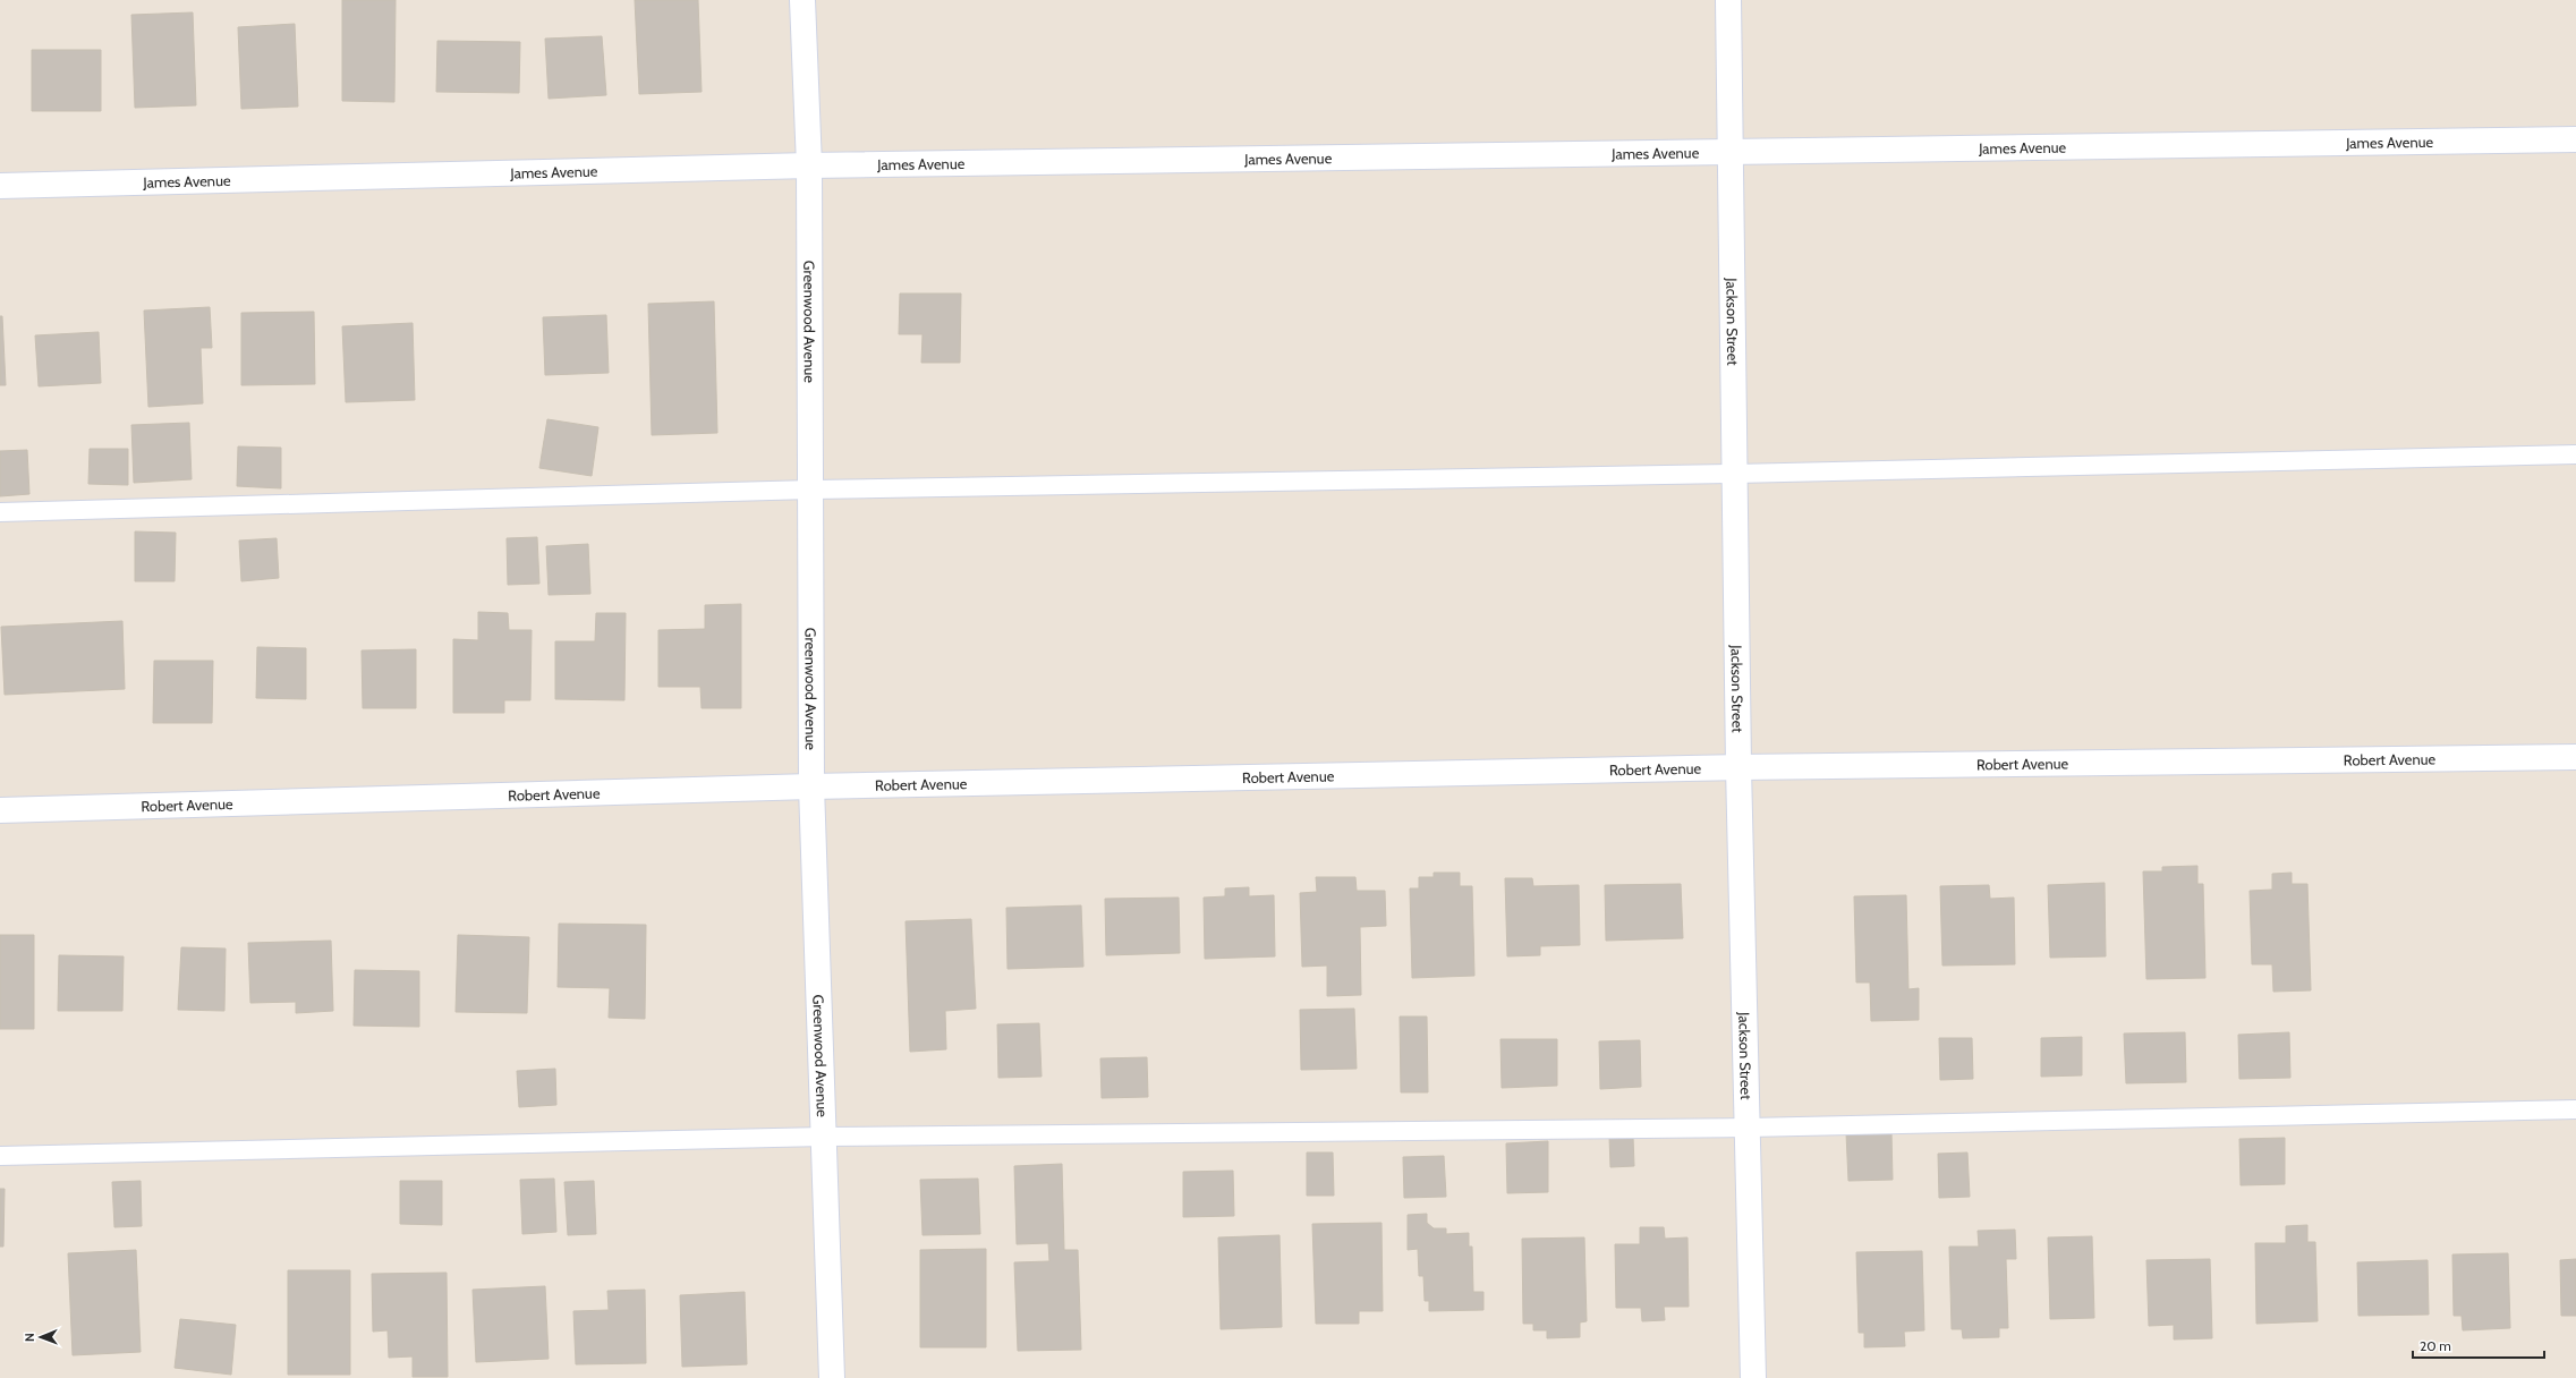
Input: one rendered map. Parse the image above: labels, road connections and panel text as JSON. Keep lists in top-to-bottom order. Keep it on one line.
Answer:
{"streets":{"street":["James Avenue","Greenwood Avenue","Jackson Street","Robert Avenue"]},"crossings":[["James Avenue","Greenwood Avenue"],["James Avenue","Jackson Street"],["Greenwood Avenue","Robert Avenue"],["Jackson Street","Robert Avenue"]],"scale_bar":"20 m","north":"left"}
